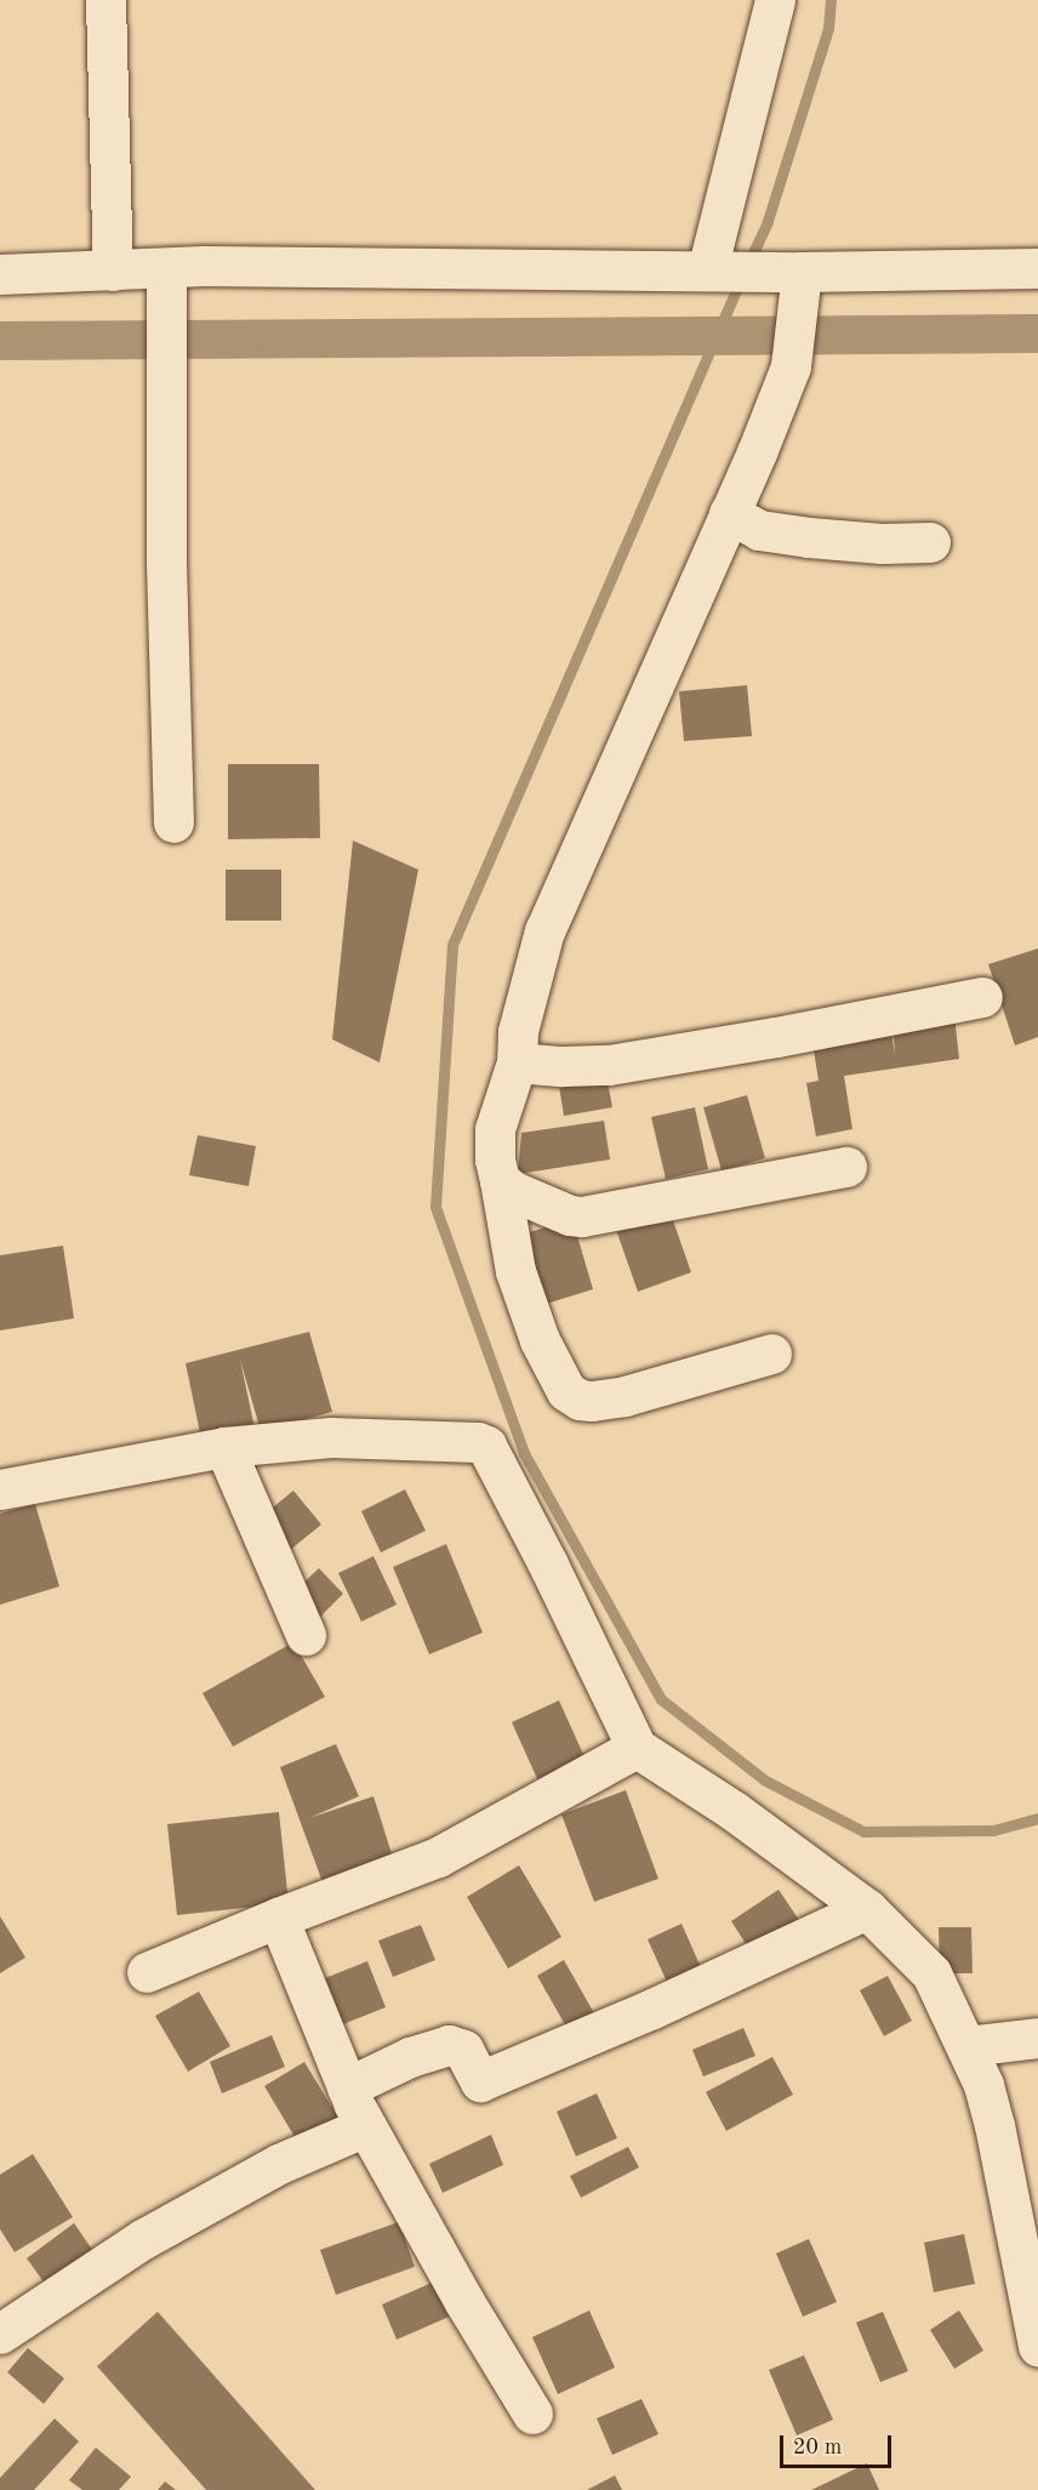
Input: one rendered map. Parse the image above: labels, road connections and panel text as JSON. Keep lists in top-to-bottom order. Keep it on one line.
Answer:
{"scale_bar":"20 m"}
